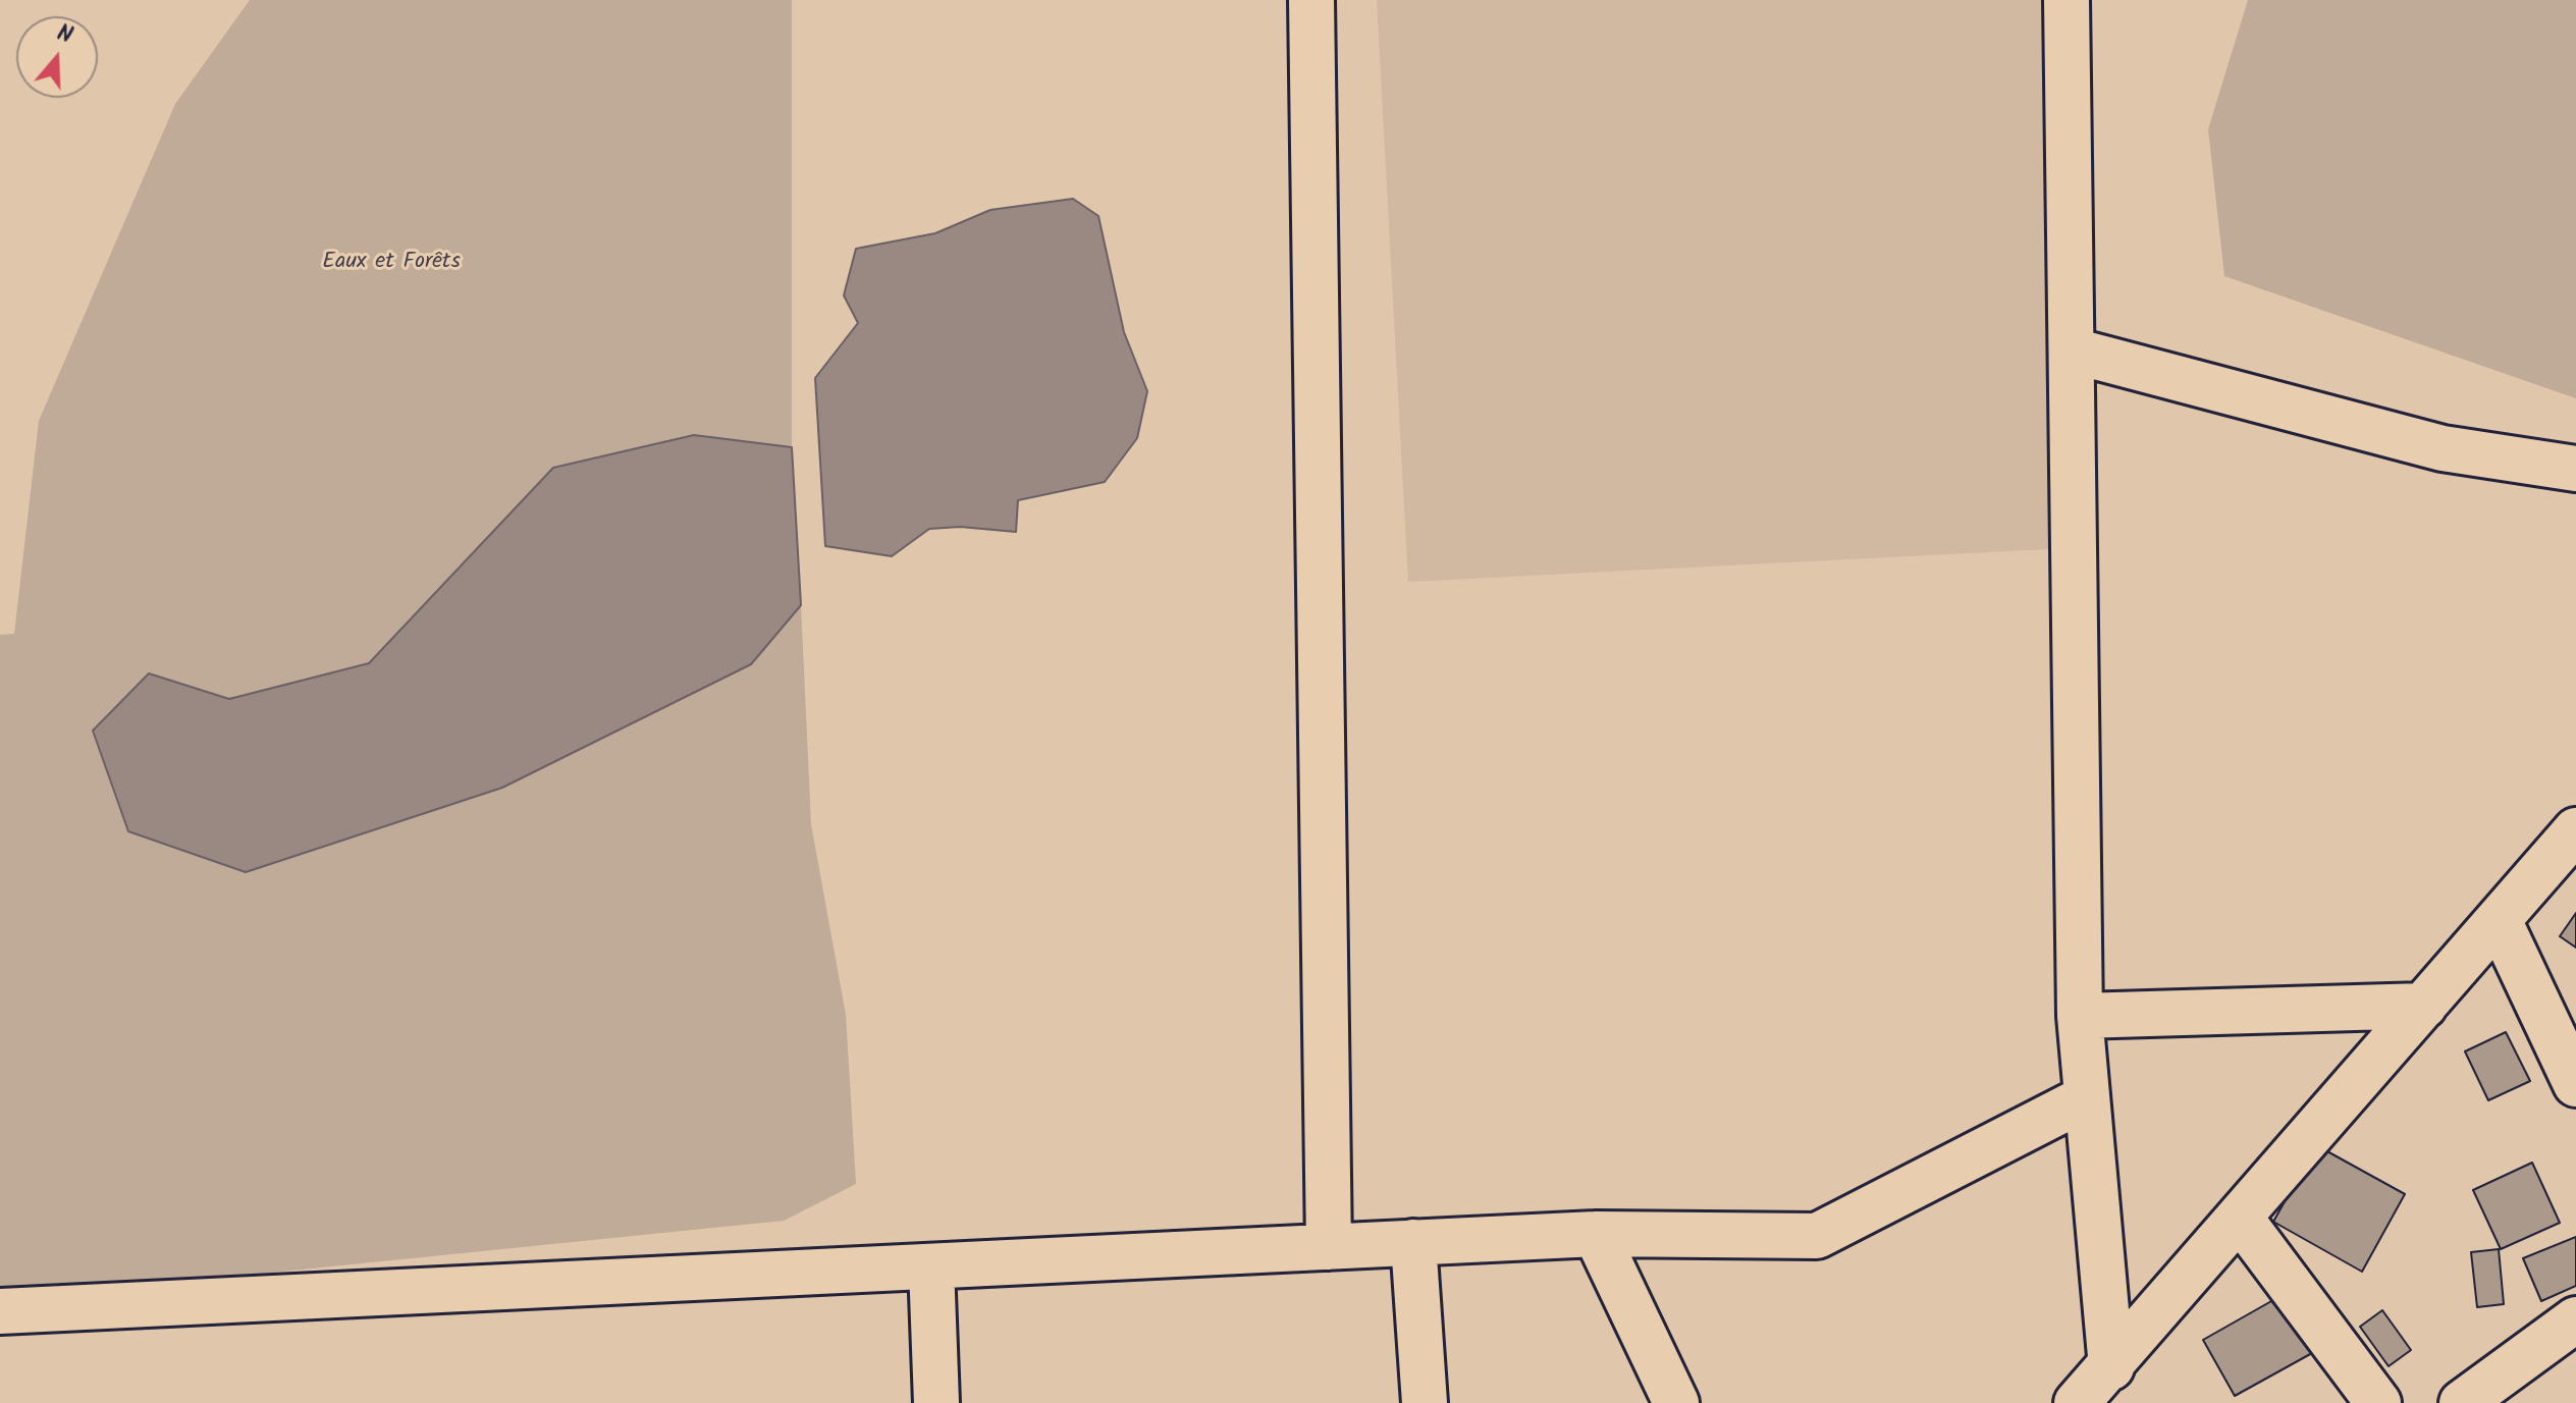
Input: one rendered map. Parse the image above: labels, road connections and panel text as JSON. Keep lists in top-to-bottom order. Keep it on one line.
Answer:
{"parks":["Eaux et Forêts"],"north":"top"}
